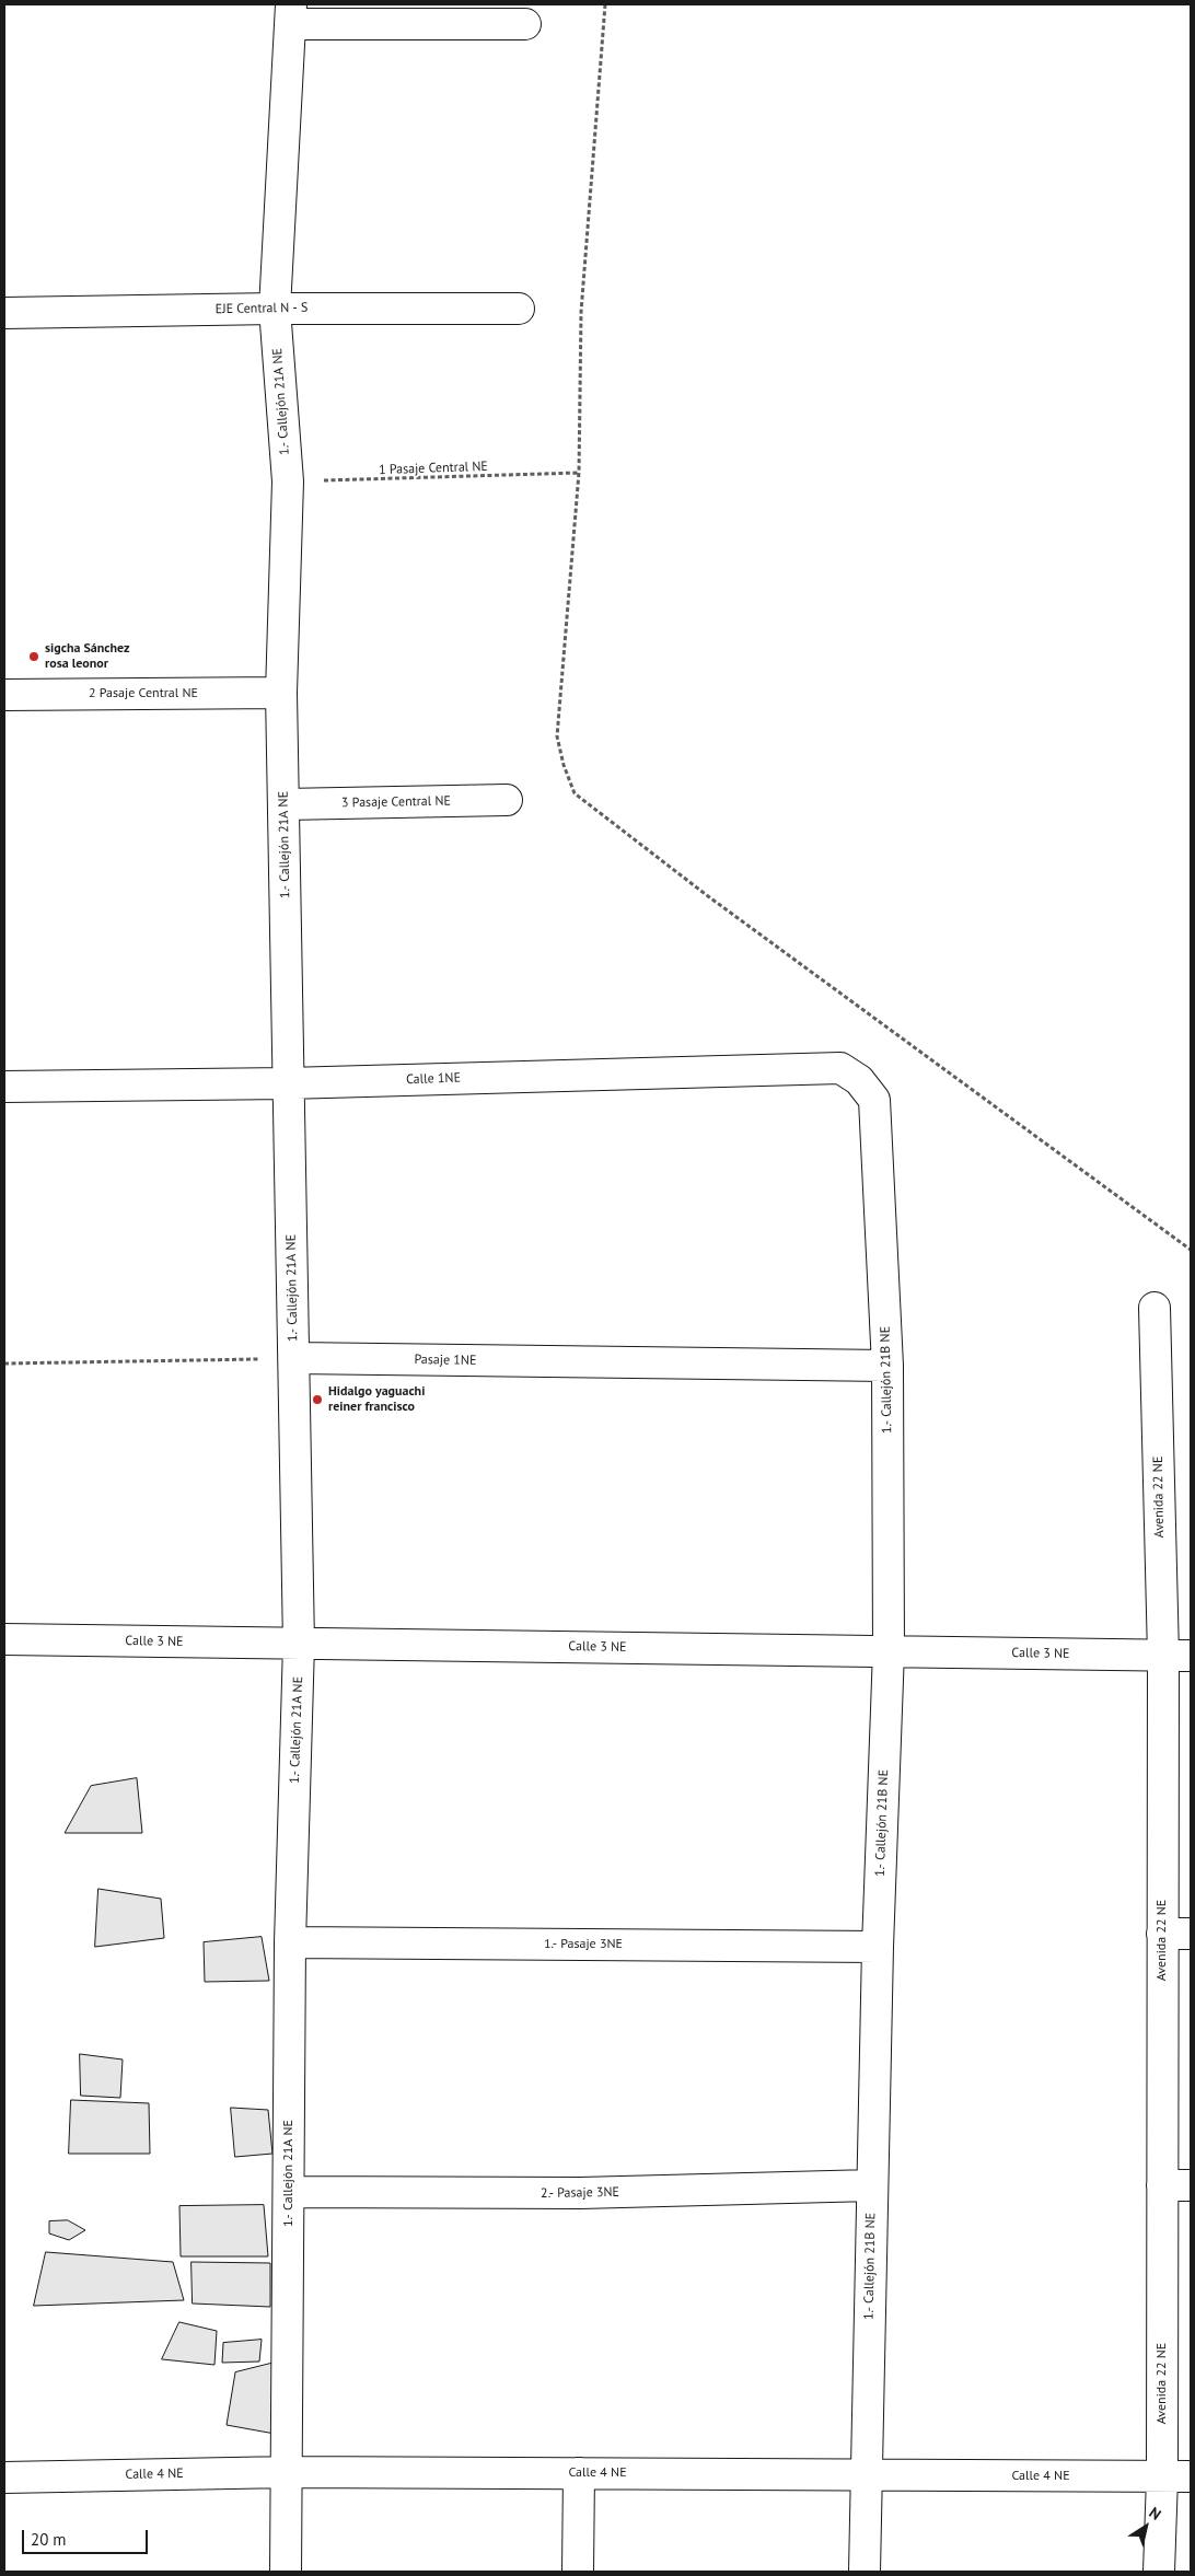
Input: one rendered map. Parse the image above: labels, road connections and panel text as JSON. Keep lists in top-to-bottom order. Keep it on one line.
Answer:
{"streets":{"street":["EJE Central N - S","1.- Callejón 21A NE","2 Pasaje Central NE","3 Pasaje Central NE","Calle 1NE","Pasaje 1NE","1.- Callejón 21B NE","Avenida 22 NE","Calle 3 NE","1.- Pasaje 3NE","2.- Pasaje 3NE","Calle 4 NE"],"path":["1 Pasaje Central NE"]},"crossings":[["EJE Central N - S","1.- Callejón 21A NE"],["1.- Callejón 21A NE","1 Pasaje Central NE"],["1.- Callejón 21A NE","2 Pasaje Central NE"],["1.- Callejón 21A NE","3 Pasaje Central NE"],["1.- Callejón 21A NE","Calle 1NE"],["1.- Callejón 21A NE","Pasaje 1NE"],["1.- Callejón 21A NE","Calle 3 NE"],["1.- Callejón 21A NE","1.- Pasaje 3NE"],["1.- Callejón 21A NE","2.- Pasaje 3NE"],["1.- Callejón 21A NE","Calle 4 NE"],["Calle 1NE","1.- Callejón 21B NE"],["Pasaje 1NE","1.- Callejón 21B NE"],["1.- Callejón 21B NE","Calle 3 NE"],["1.- Callejón 21B NE","1.- Pasaje 3NE"],["1.- Callejón 21B NE","2.- Pasaje 3NE"],["1.- Callejón 21B NE","Calle 4 NE"],["Avenida 22 NE","Calle 3 NE"],["Avenida 22 NE","Calle 4 NE"]],"places":["sigcha Sánchez rosa leonor","Hidalgo yaguachi reiner francisco"],"scale_bar":"20 m","north":"top right"}
